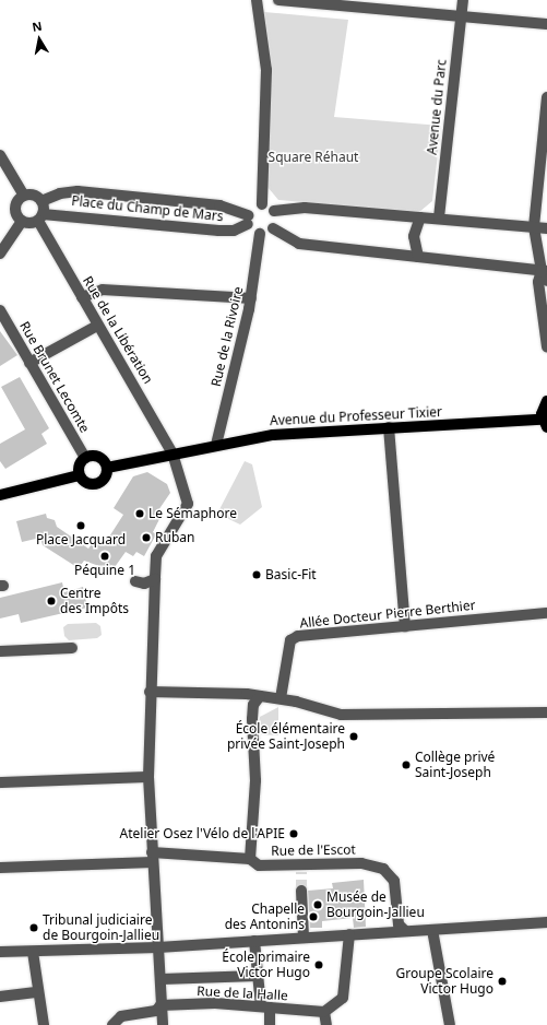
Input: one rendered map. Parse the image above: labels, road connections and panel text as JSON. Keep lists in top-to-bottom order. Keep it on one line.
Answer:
{"streets":{"main road":["Avenue du Professeur Tixier"],"street":["Avenue du Parc","Place du Champ de Mars","Rue de la Libération","Rue de la Rivoire","Rue Brunet Lecomte","Allée Docteur Pierre Berthier","Rue de l'Escot","Rue de la Halle"]},"crossings":[["Place du Champ de Mars","Rue de la Libération"],["Place du Champ de Mars","Rue de la Rivoire"],["Rue de la Libération","Avenue du Professeur Tixier"],["Rue de la Libération","Rue de l'Escot"],["Rue de la Libération","Rue de la Halle"],["Rue de la Rivoire","Avenue du Professeur Tixier"],["Rue Brunet Lecomte","Avenue du Professeur Tixier"]],"parks":["Square Réhaut"],"places":["Le Sémaphore","Place Jacquard","Ruban","Péquine 1","Basic-Fit","Centre des Impôts","École élémentaire privée Saint-Joseph","Collège privé Saint-Joseph","Atelier Osez l'Vélo de l'APIE","Musée de Bourgoin-Jallieu","Chapelle des Antonins","Tribunal judiciaire de Bourgoin-Jallieu","École primaire Victor Hugo","Groupe Scolaire Victor Hugo"],"north":"top"}
